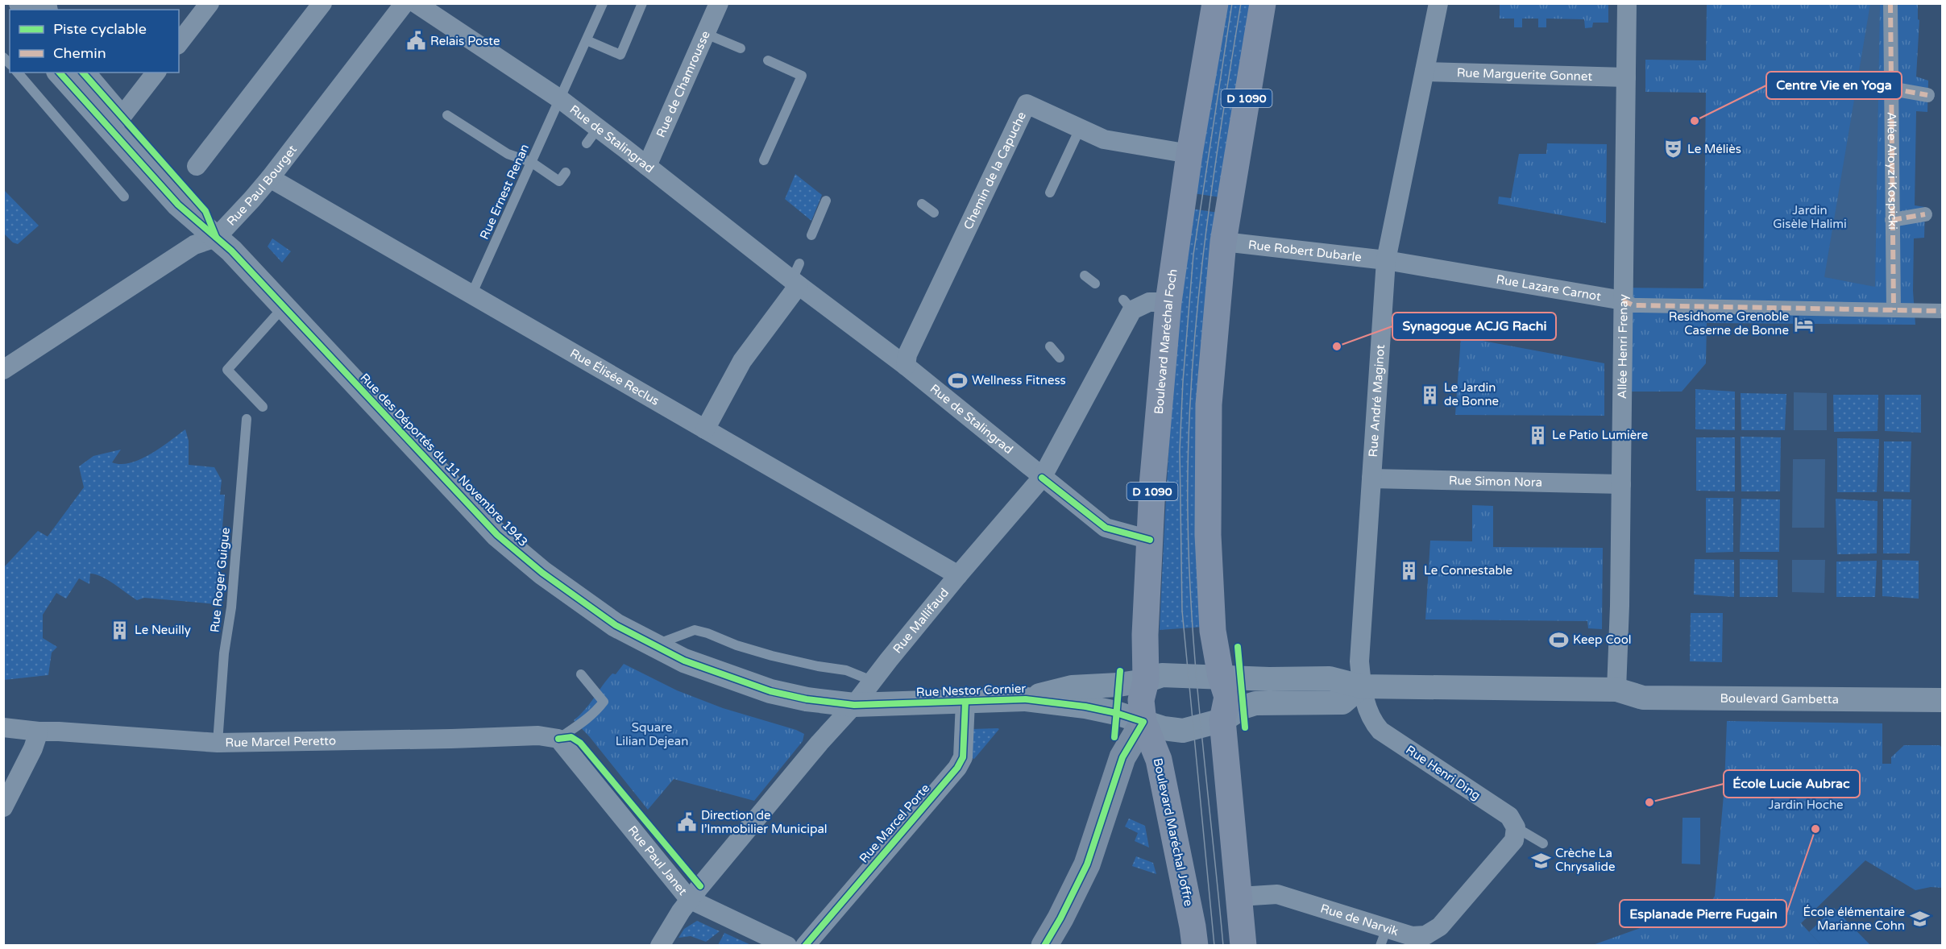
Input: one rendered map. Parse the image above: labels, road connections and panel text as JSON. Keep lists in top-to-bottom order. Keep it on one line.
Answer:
{"streets":{"main road":["D 1090","Boulevard Maréchal Foch","Boulevard Maréchal Joffre"],"street":["Rue Marguerite Gonnet","Rue de Chamrousse","Rue de Stalingrad","Chemin de la Capuche","Allée Aloyzi Kospicki","Rue Paul Bourget","Rue Robert Dubarle","Rue Lazare Carnot","Allée Henri Frenay","Rue Élisée Reclus","Rue André Maginot","Rue des Déportés du 11 Novembre 1943","Rue Simon Nora","Rue Mallifaud","Rue Nestor Cornier","Boulevard Gambetta","Rue Marcel Peretto","Rue Henri Ding","Rue Marcel Porte","Rue Paul Janet","Rue de Narvik"],"lane":["Rue Ernest Renan","Rue Roger Guigue"]},"crossings":[["Rue Marguerite Gonnet","Allée Henri Frenay"],["Rue Marguerite Gonnet","Rue André Maginot"],["Rue de Chamrousse","Rue de Stalingrad"],["D 1090","Rue Robert Dubarle"],["D 1090","Boulevard Maréchal Foch"],["D 1090","Rue Nestor Cornier"],["D 1090","Boulevard Gambetta"],["D 1090","Boulevard Maréchal Joffre"],["D 1090","Rue de Narvik"],["Rue de Stalingrad","Chemin de la Capuche"],["Rue de Stalingrad","Rue Ernest Renan"],["Rue de Stalingrad","Boulevard Maréchal Foch"],["Rue de Stalingrad","Rue Mallifaud"],["Chemin de la Capuche","Boulevard Maréchal Foch"],["Allée Aloyzi Kospicki","Rue Lazare Carnot"],["Rue Paul Bourget","Rue Élisée Reclus"],["Rue Paul Bourget","Rue des Déportés du 11 Novembre 1943"],["Rue Ernest Renan","Rue Élisée Reclus"],["Rue Robert Dubarle","Rue Lazare Carnot"],["Rue Robert Dubarle","Rue André Maginot"],["Rue Lazare Carnot","Allée Henri Frenay"],["Rue Lazare Carnot","Rue André Maginot"],["Boulevard Maréchal Foch","Rue Mallifaud"],["Boulevard Maréchal Foch","Rue Nestor Cornier"],["Allée Henri Frenay","Rue Simon Nora"],["Allée Henri Frenay","Boulevard Gambetta"],["Rue Élisée Reclus","Rue Mallifaud"],["Rue André Maginot","Rue Simon Nora"],["Rue André Maginot","Boulevard Gambetta"],["Rue André Maginot","Rue Henri Ding"],["Rue des Déportés du 11 Novembre 1943","Rue Mallifaud"],["Rue des Déportés du 11 Novembre 1943","Rue Nestor Cornier"],["Rue Roger Guigue","Rue Marcel Peretto"],["Rue Mallifaud","Rue Nestor Cornier"],["Rue Mallifaud","Rue Paul Janet"],["Rue Nestor Cornier","Boulevard Gambetta"],["Rue Nestor Cornier","Rue Marcel Porte"],["Rue Nestor Cornier","Boulevard Maréchal Joffre"],["Boulevard Gambetta","Rue Henri Ding"],["Rue Marcel Peretto","Rue Paul Janet"],["Rue Henri Ding","Rue de Narvik"]],"parks":["Jardin Gisèle Halimi","Square Lilian Dejean","Jardin Hoche"],"places":{"public building":["Relais Poste","Direction de l’Immobilier Municipal"],"other":["Centre Vie en Yoga","Synagogue ACJG Rachi","École Lucie Aubrac","Esplanade Pierre Fugain"],"theatre":["Le Méliès"],"hotel":["Residhome Grenoble Caserne de Bonne"],"sports":["Wellness Fitness","Keep Cool"],"building":["Le Jardin de Bonne","Le Patio Lumière","Le Connestable","Le Neuilly"],"school or university":["Crèche La Chrysalide","École élémentaire Marianne Cohn"]},"legend":["Piste cyclable","Chemin"]}
